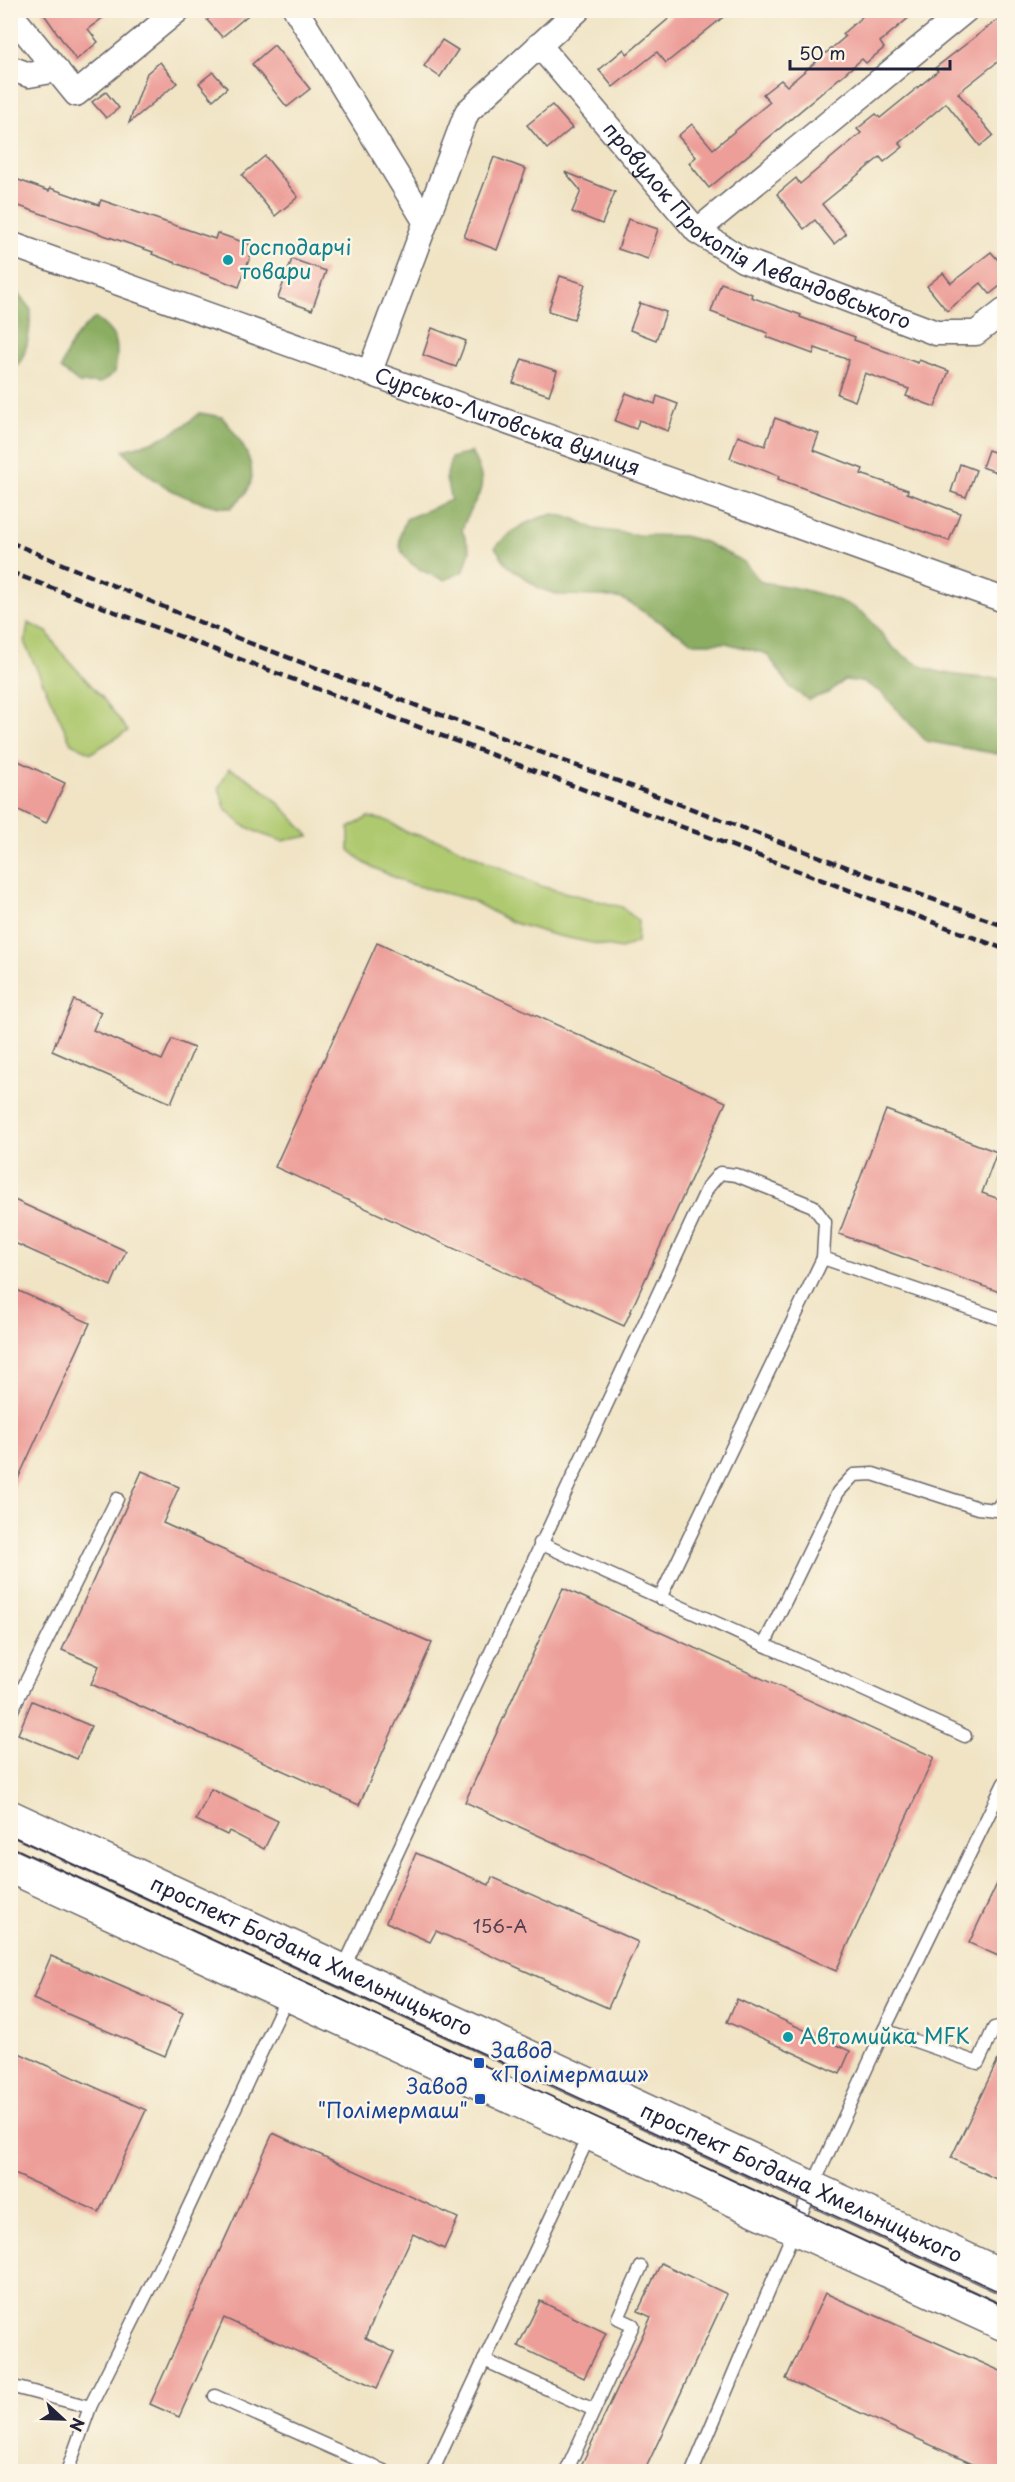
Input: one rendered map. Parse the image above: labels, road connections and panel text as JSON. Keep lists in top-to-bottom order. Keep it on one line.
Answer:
{"streets":{"main road":["проспект Богдана Хмельницького"],"street":["провулок Прокопія Левандовського","Сурсько-Литовська вулиця"]},"places":{"other":["Господарчі товари","Автомийка MFK"],"transit":["Завод «Полімермаш»","Завод \"Полімермаш\""]},"house_numbers":["156-А"],"scale_bar":"50 m","north":"right"}
